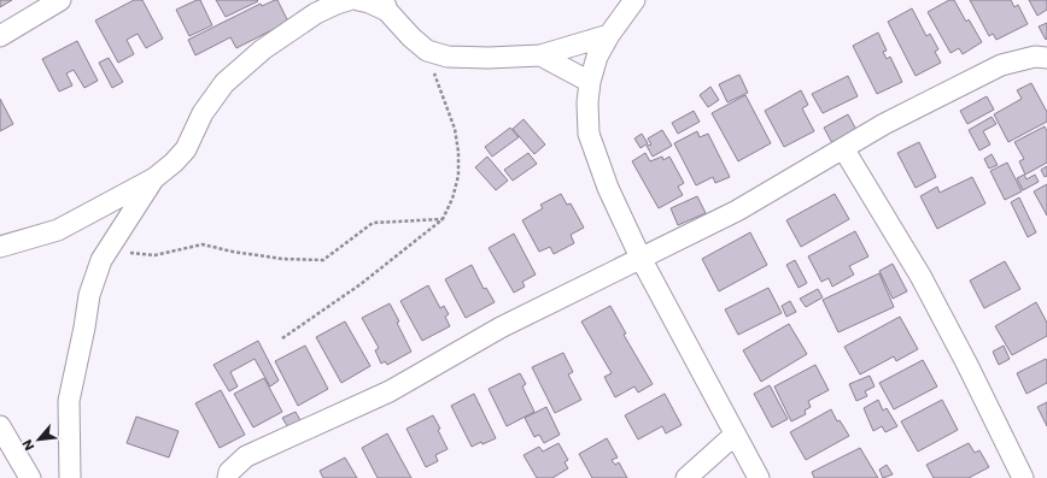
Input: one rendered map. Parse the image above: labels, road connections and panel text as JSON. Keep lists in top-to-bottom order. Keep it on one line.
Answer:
{"north":"bottom left"}
